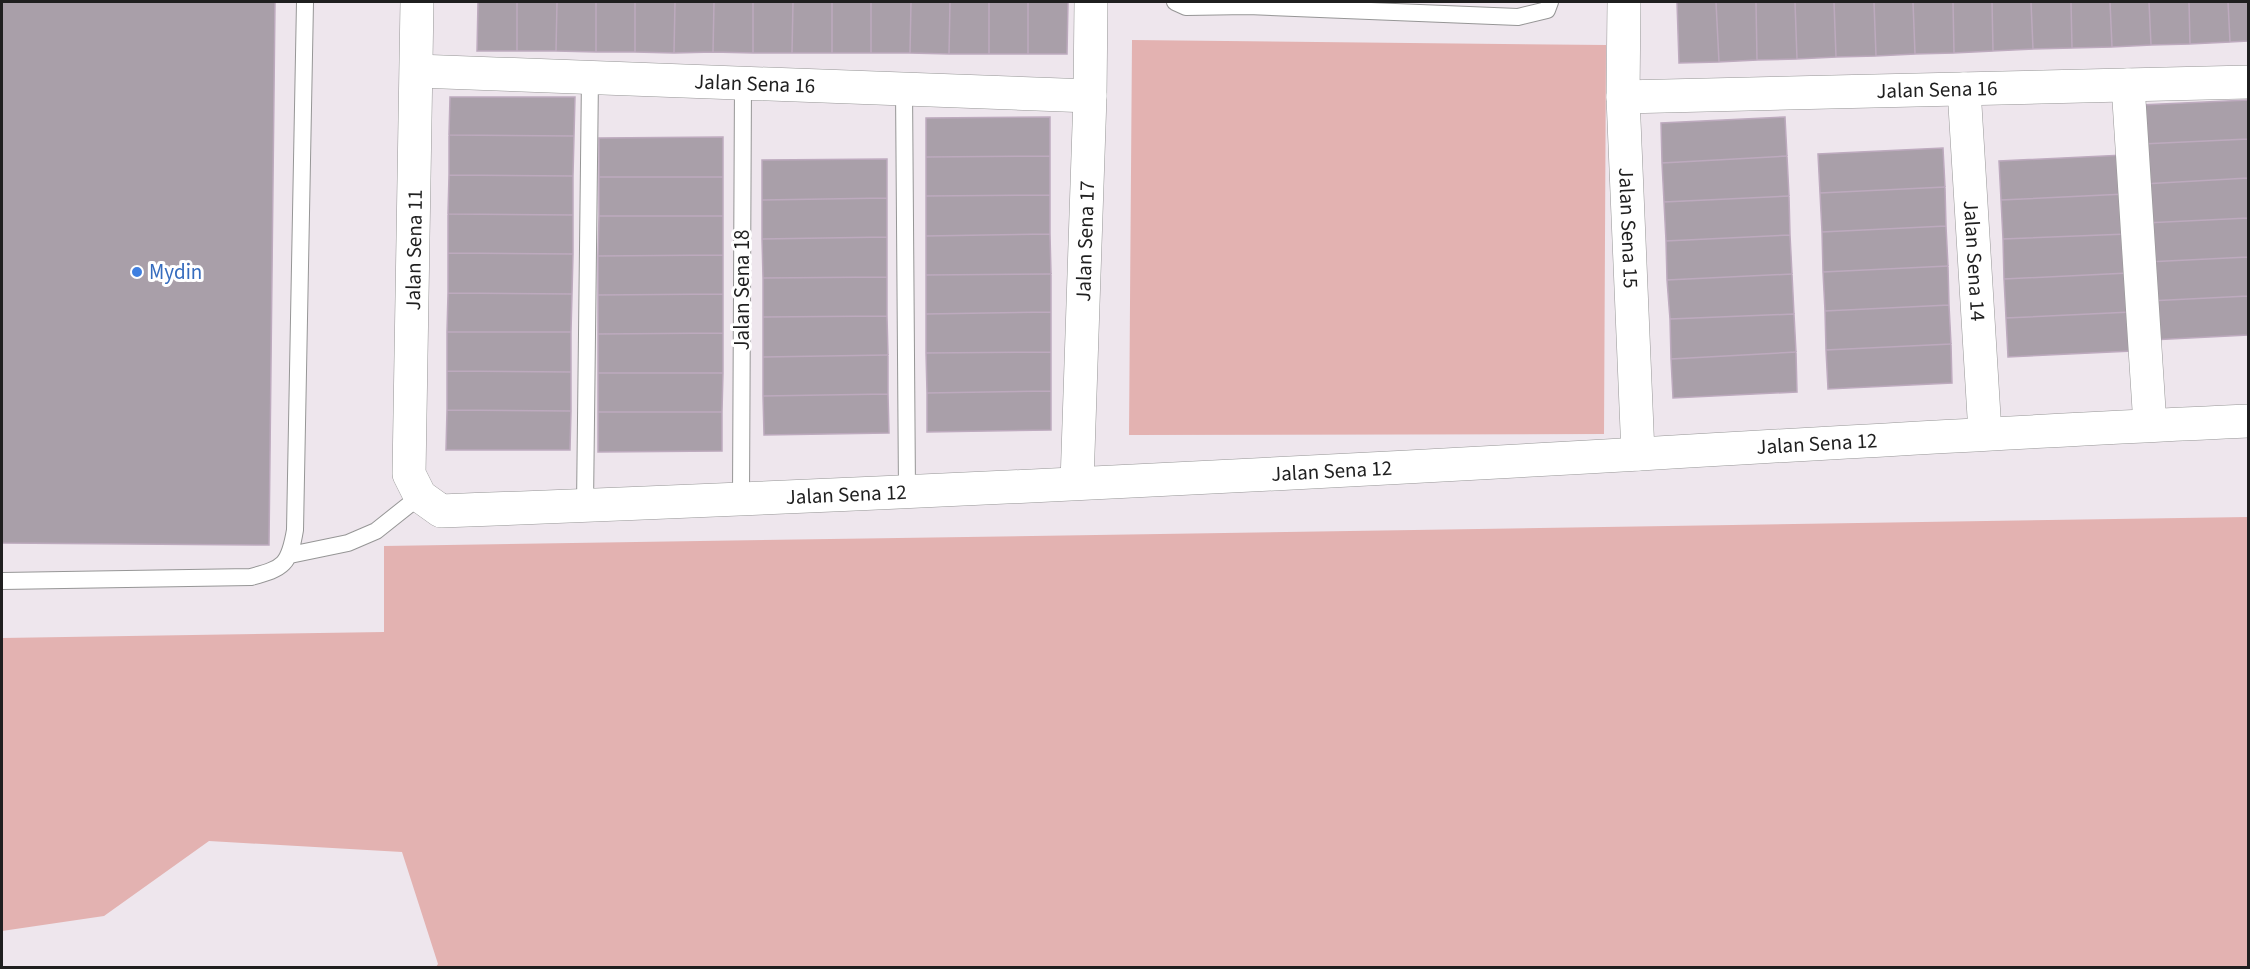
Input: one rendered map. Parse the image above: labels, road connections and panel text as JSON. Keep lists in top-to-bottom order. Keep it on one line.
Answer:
{"streets":{"street":["Jalan Sena 16","Jalan Sena 15","Jalan Sena 17","Jalan Sena 11","Jalan Sena 14","Jalan Sena 12"],"lane":["Jalan Sena 18"]},"crossings":[["Jalan Sena 16","Jalan Sena 15"],["Jalan Sena 16","Jalan Sena 17"],["Jalan Sena 16","Jalan Sena 11"],["Jalan Sena 16","Jalan Sena 14"],["Jalan Sena 16","Jalan Sena 18"],["Jalan Sena 15","Jalan Sena 12"],["Jalan Sena 17","Jalan Sena 12"],["Jalan Sena 11","Jalan Sena 12"],["Jalan Sena 14","Jalan Sena 12"],["Jalan Sena 18","Jalan Sena 12"]],"places":["Mydin"]}
